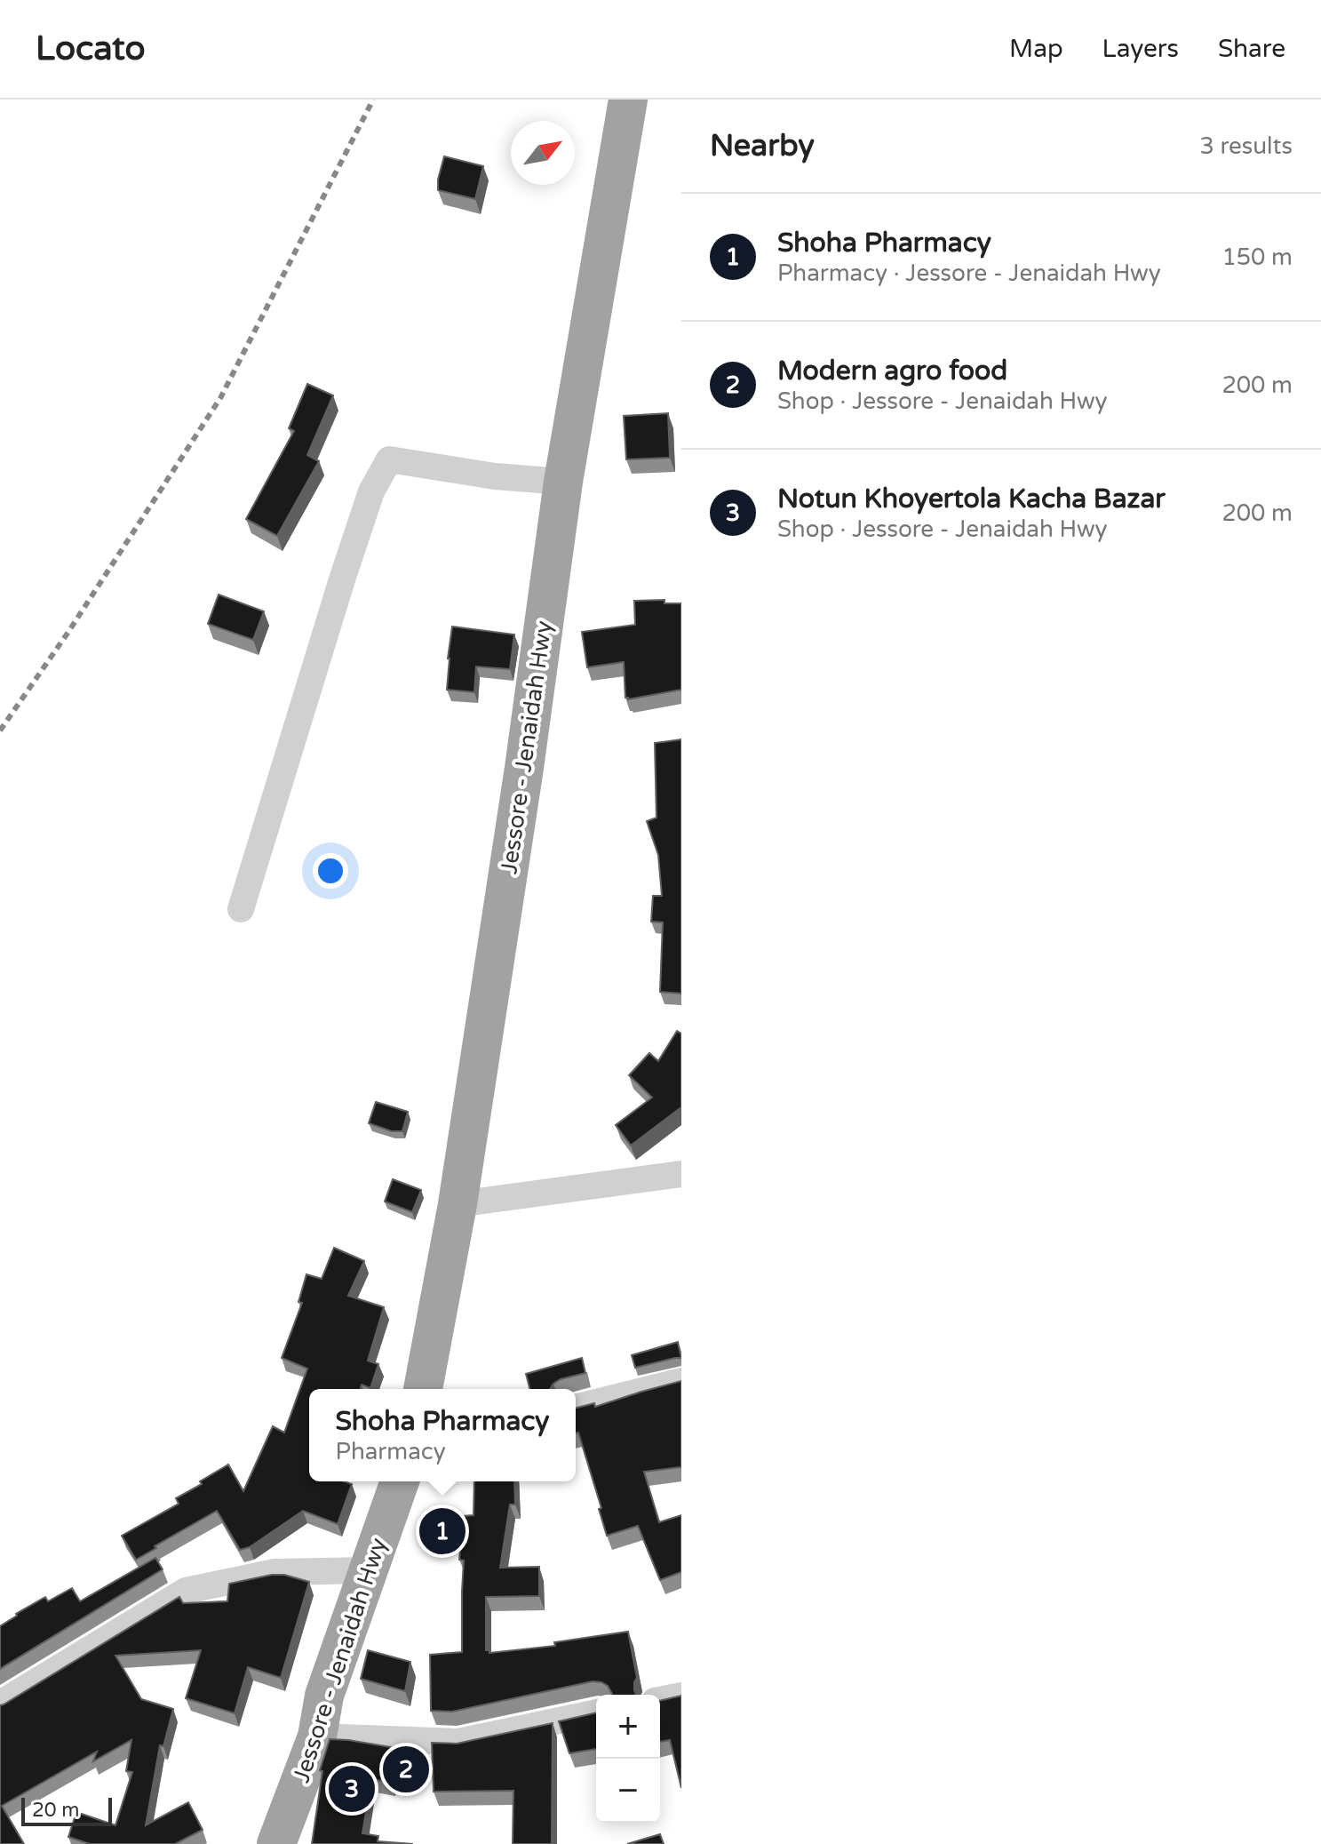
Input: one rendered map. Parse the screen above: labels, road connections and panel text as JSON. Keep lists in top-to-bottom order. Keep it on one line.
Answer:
{"streets":{"highway":["Jessore - Jenaidah Hwy"]},"scale_bar":"20 m","north":"top right","page":{"header":"Locato","nav":["Map","Layers","Share"],"heading":["Nearby","3 results"],"list":[{"mark":"1","name":"Shoha Pharmacy","note":"Pharmacy · Jessore - Jenaidah Hwy","value":"150 m"},{"mark":"2","name":"Modern agro food","note":"Shop · Jessore - Jenaidah Hwy","value":"200 m"},{"mark":"3","name":"Notun Khoyertola Kacha Bazar","note":"Shop · Jessore - Jenaidah Hwy","value":"200 m"}],"popup":["Shoha Pharmacy","Pharmacy"],"pins":["1","2","3"],"map_buttons":["+","−"],"scale":"20 m"}}
